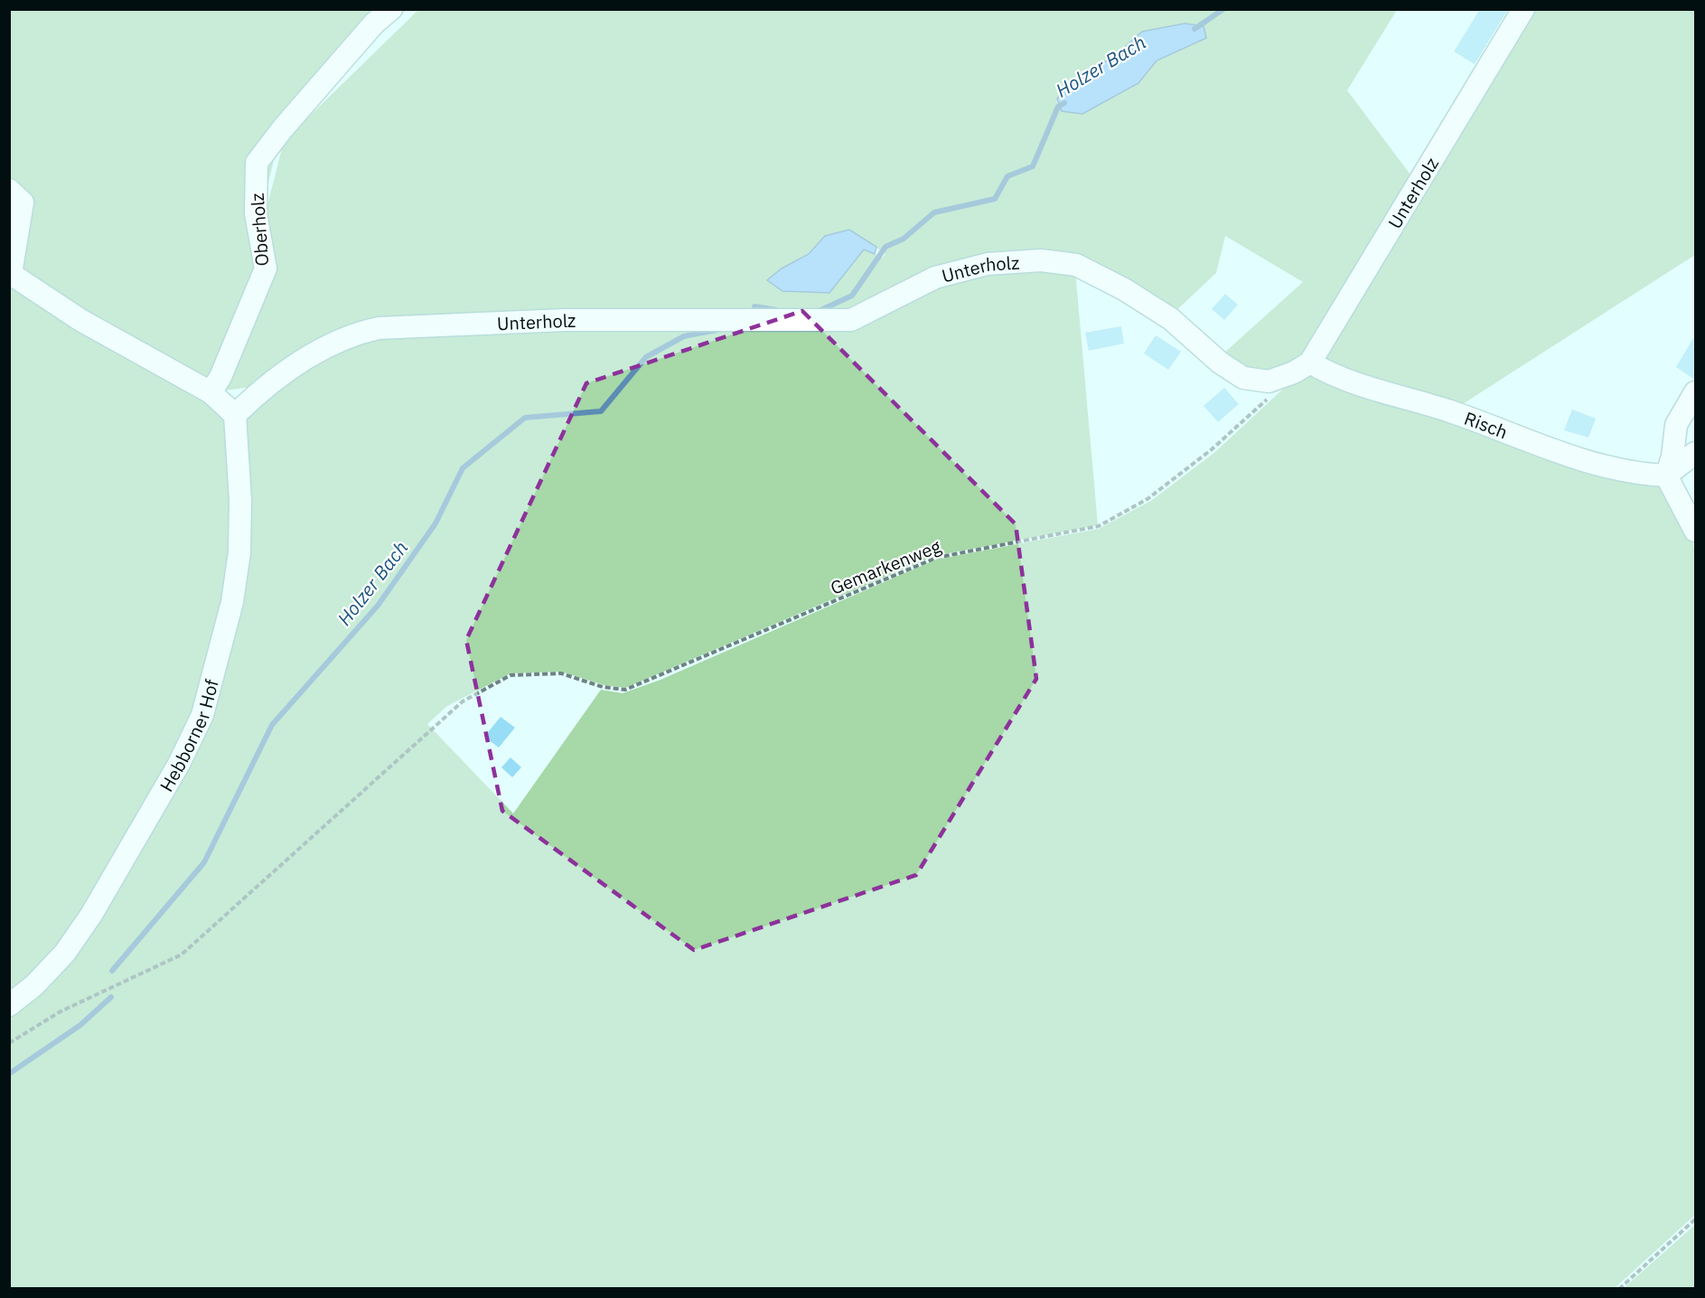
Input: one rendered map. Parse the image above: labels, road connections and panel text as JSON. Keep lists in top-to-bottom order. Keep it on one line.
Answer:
{"streets":{"street":["Unterholz","Oberholz","Risch","Hebborner Hof"],"path":["Gemarkenweg"]},"crossings":[["Unterholz","Risch"],["Unterholz","Hebborner Hof"]],"water":["Holzer Bach"]}
